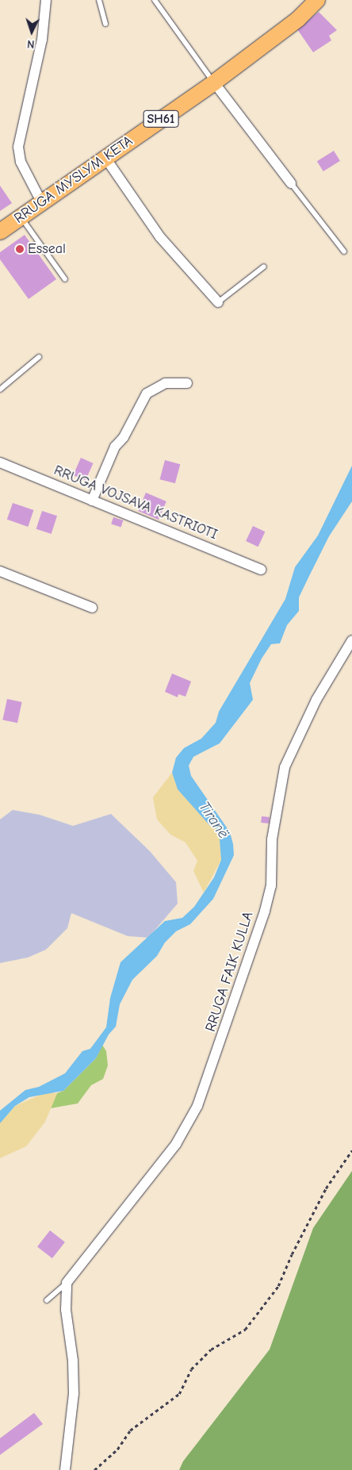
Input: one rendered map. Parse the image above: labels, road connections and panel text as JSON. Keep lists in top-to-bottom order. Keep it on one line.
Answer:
{"streets":{"main road":["SH61","RRUGA MYSLYM KETA"],"street":["RRUGA VOJSAVA KASTRIOTI","RRUGA FAIK KULLA"]},"water":["Tiranë"],"places":["Esseal"],"north":"bottom"}
